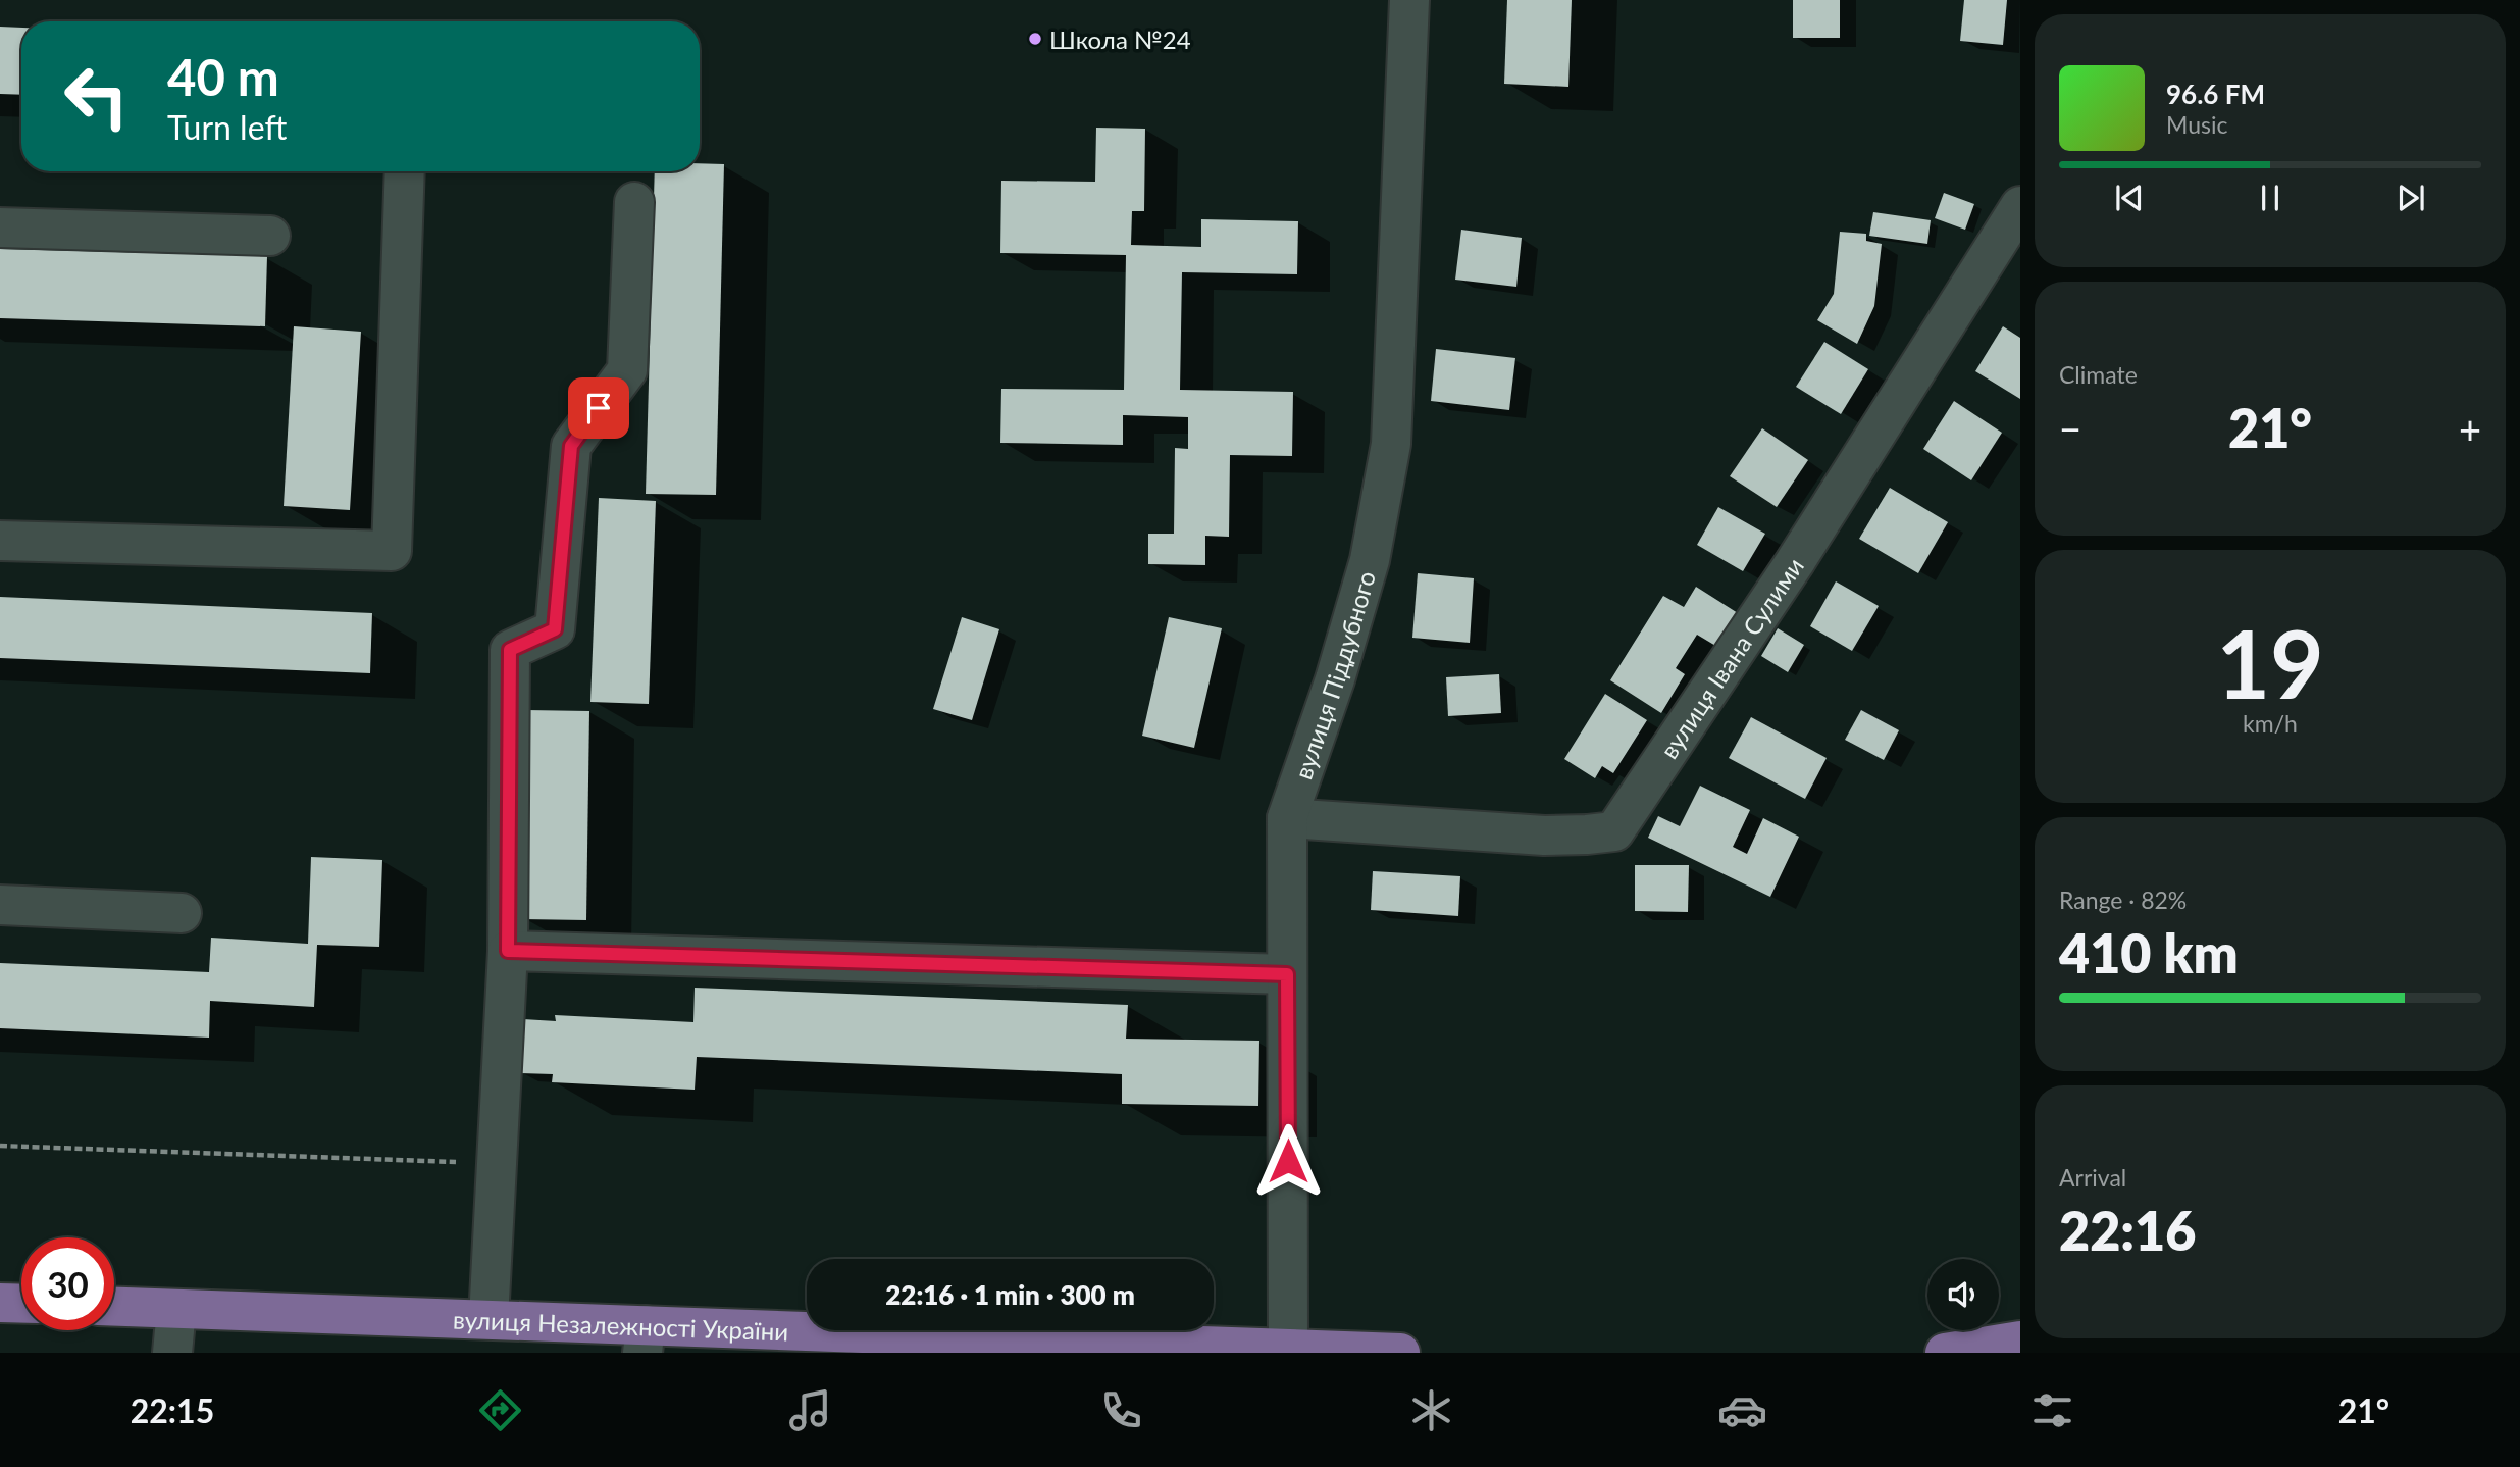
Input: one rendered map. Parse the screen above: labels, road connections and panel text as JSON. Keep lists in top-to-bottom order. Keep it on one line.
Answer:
{"streets":{"main road":["вулиця Незалежності України"],"street":["вулиця Івана Сулими","вулиця Піддубного"]},"crossings":[["вулиця Івана Сулими","вулиця Піддубного"],["вулиця Піддубного","вулиця Незалежності України"]],"places":["Школа №24"],"page":{"turn":["40 m","Turn left"],"song":["96.6 FM","Music"],"tile":["Climate",["19","km/h"],["Range · 82%","410 km"],["Arrival","22:16"]],"heat":["−","21°","+"],"limit":"30","trip":"22:16 · 1 min · 300 m","tabs":["22:15","21°"]}}
